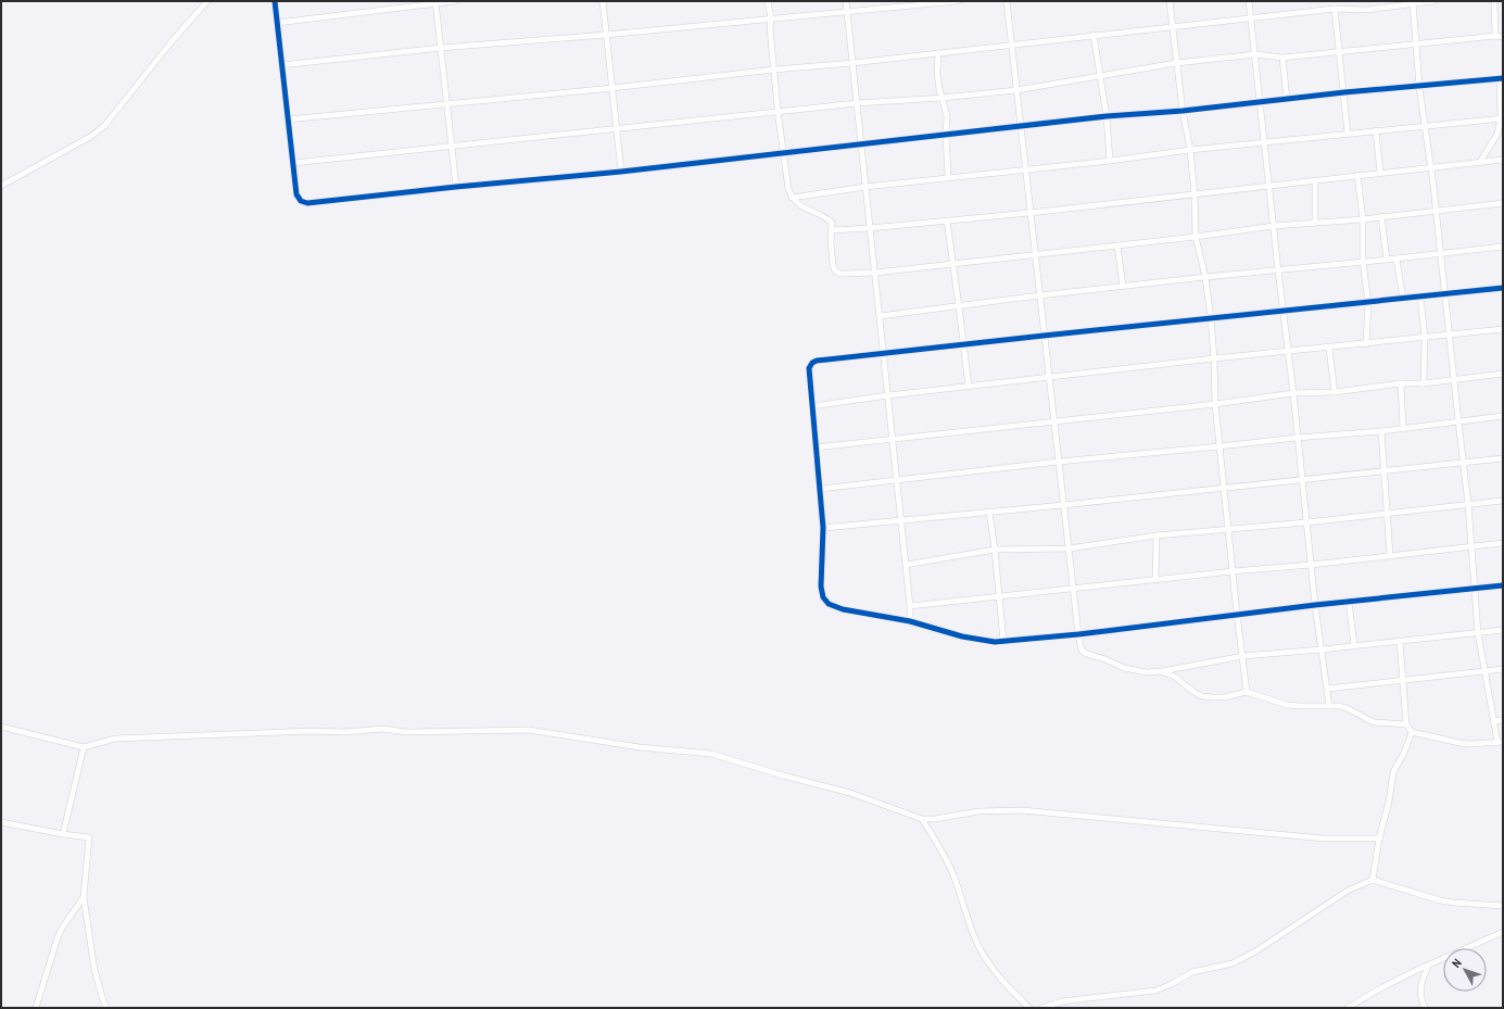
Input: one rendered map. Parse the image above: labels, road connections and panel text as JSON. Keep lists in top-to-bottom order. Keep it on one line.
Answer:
{"north":"top left"}
